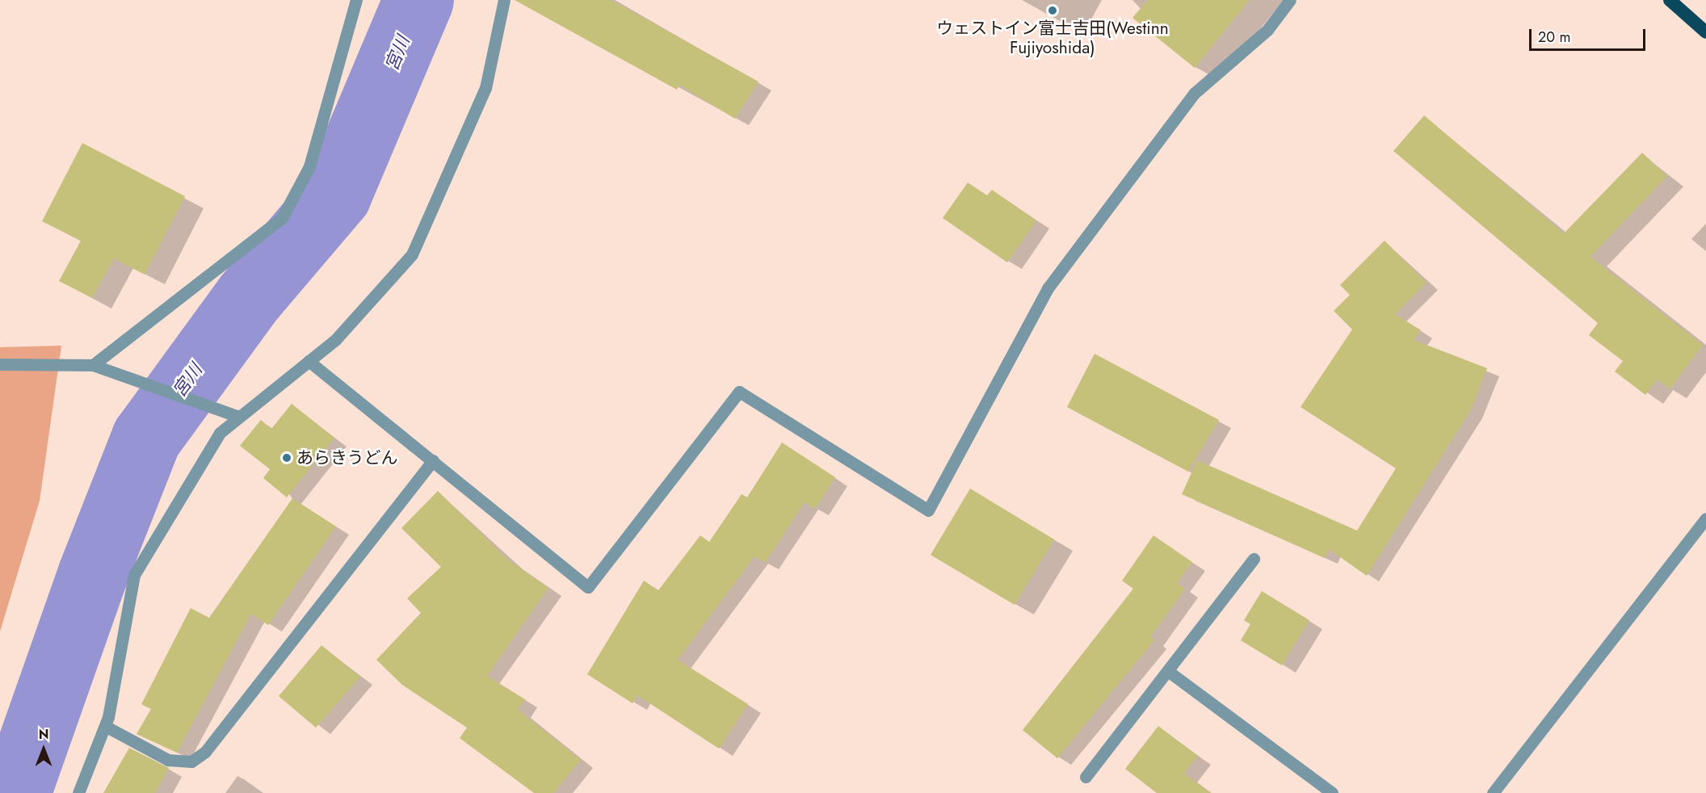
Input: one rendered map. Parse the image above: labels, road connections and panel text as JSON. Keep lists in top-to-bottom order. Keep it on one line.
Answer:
{"water":["宮川"],"places":["ウェストイン富士吉田(Westinn Fujiyoshida)","あらきうどん"],"scale_bar":"20 m","north":"top"}
